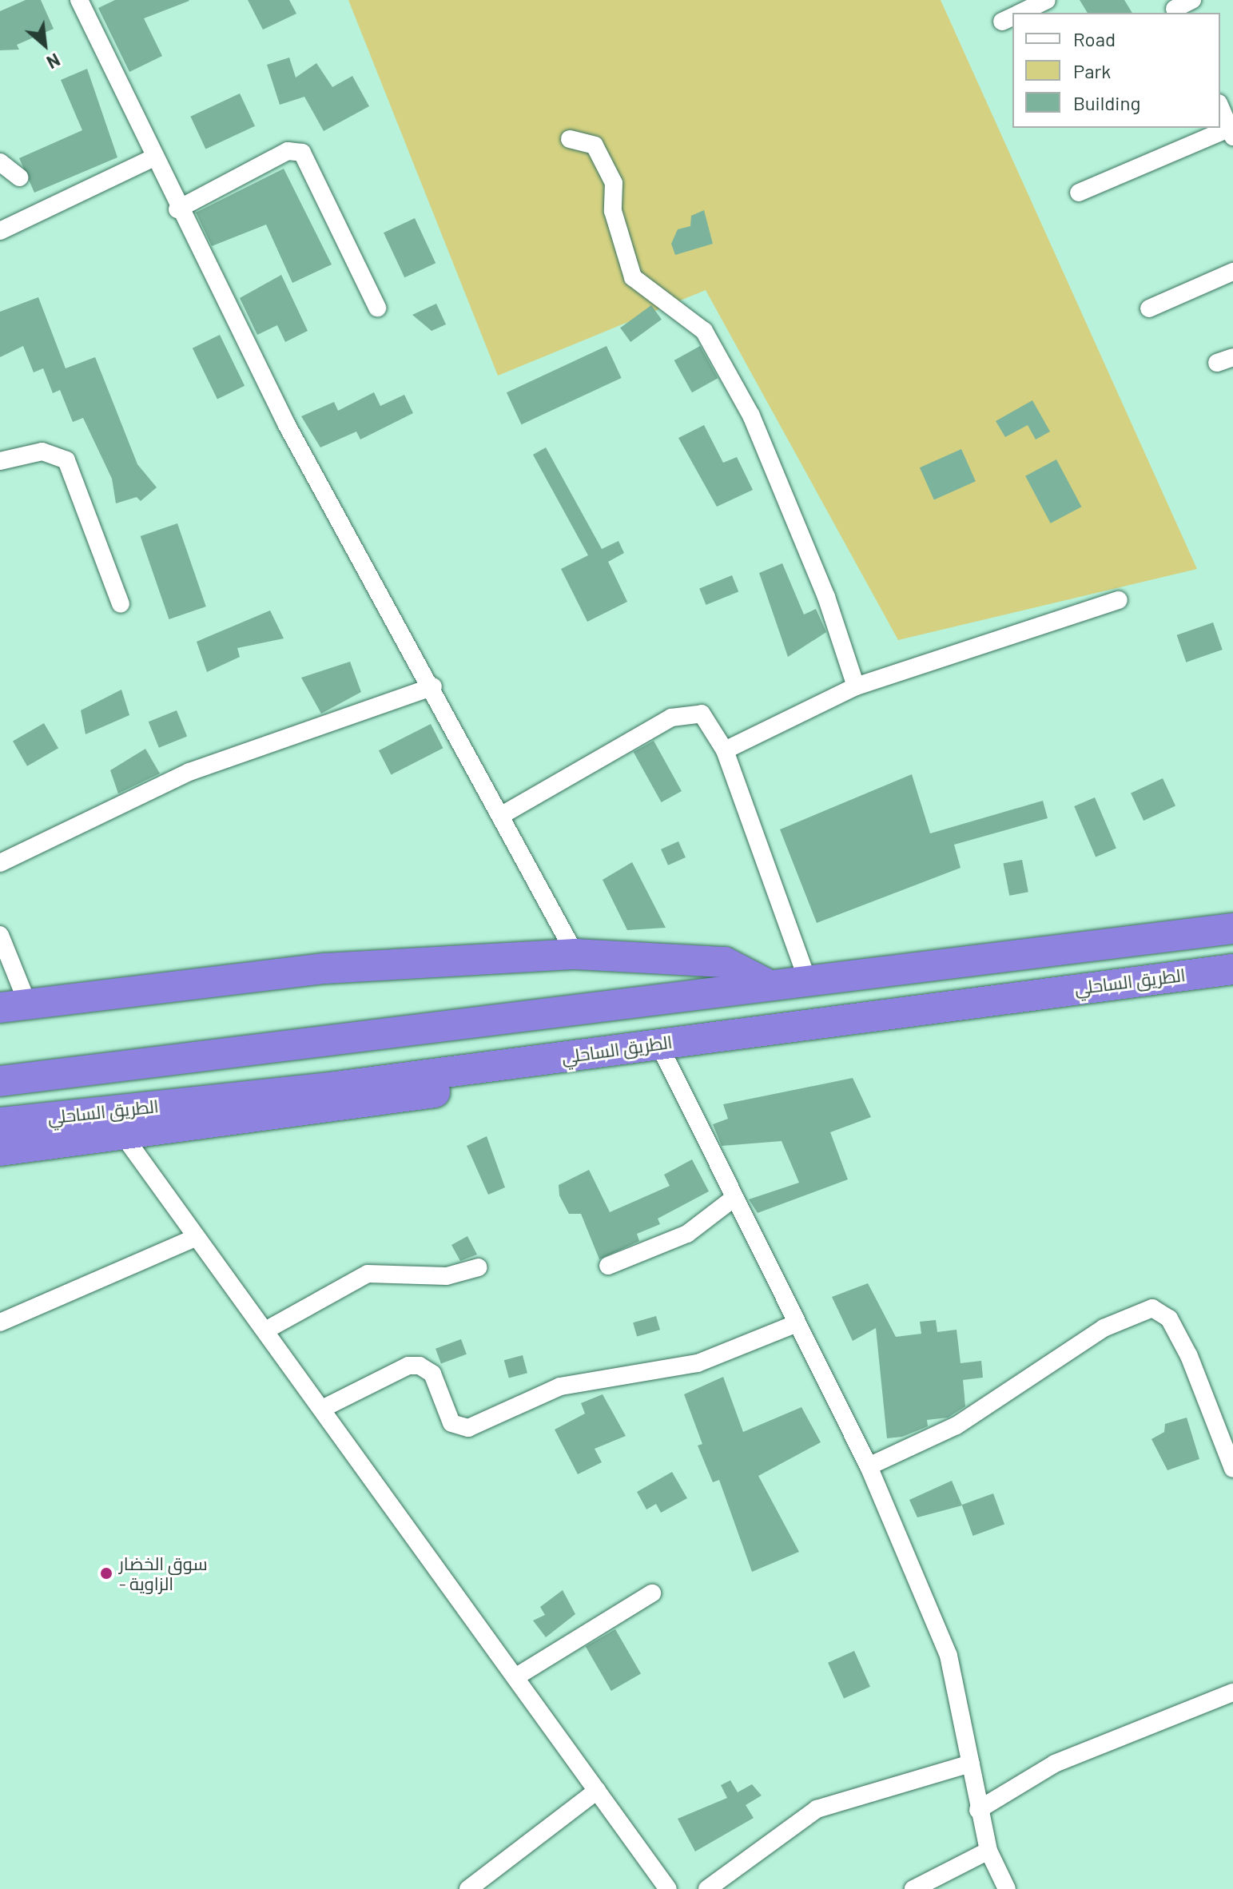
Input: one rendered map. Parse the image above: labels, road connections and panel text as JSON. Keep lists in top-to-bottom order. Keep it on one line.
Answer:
{"streets":{"highway":["الطريق الساحلي"]},"places":["سوق الخضار - الزاوية"],"legend":["Road","Park","Building"],"north":"bottom right"}
